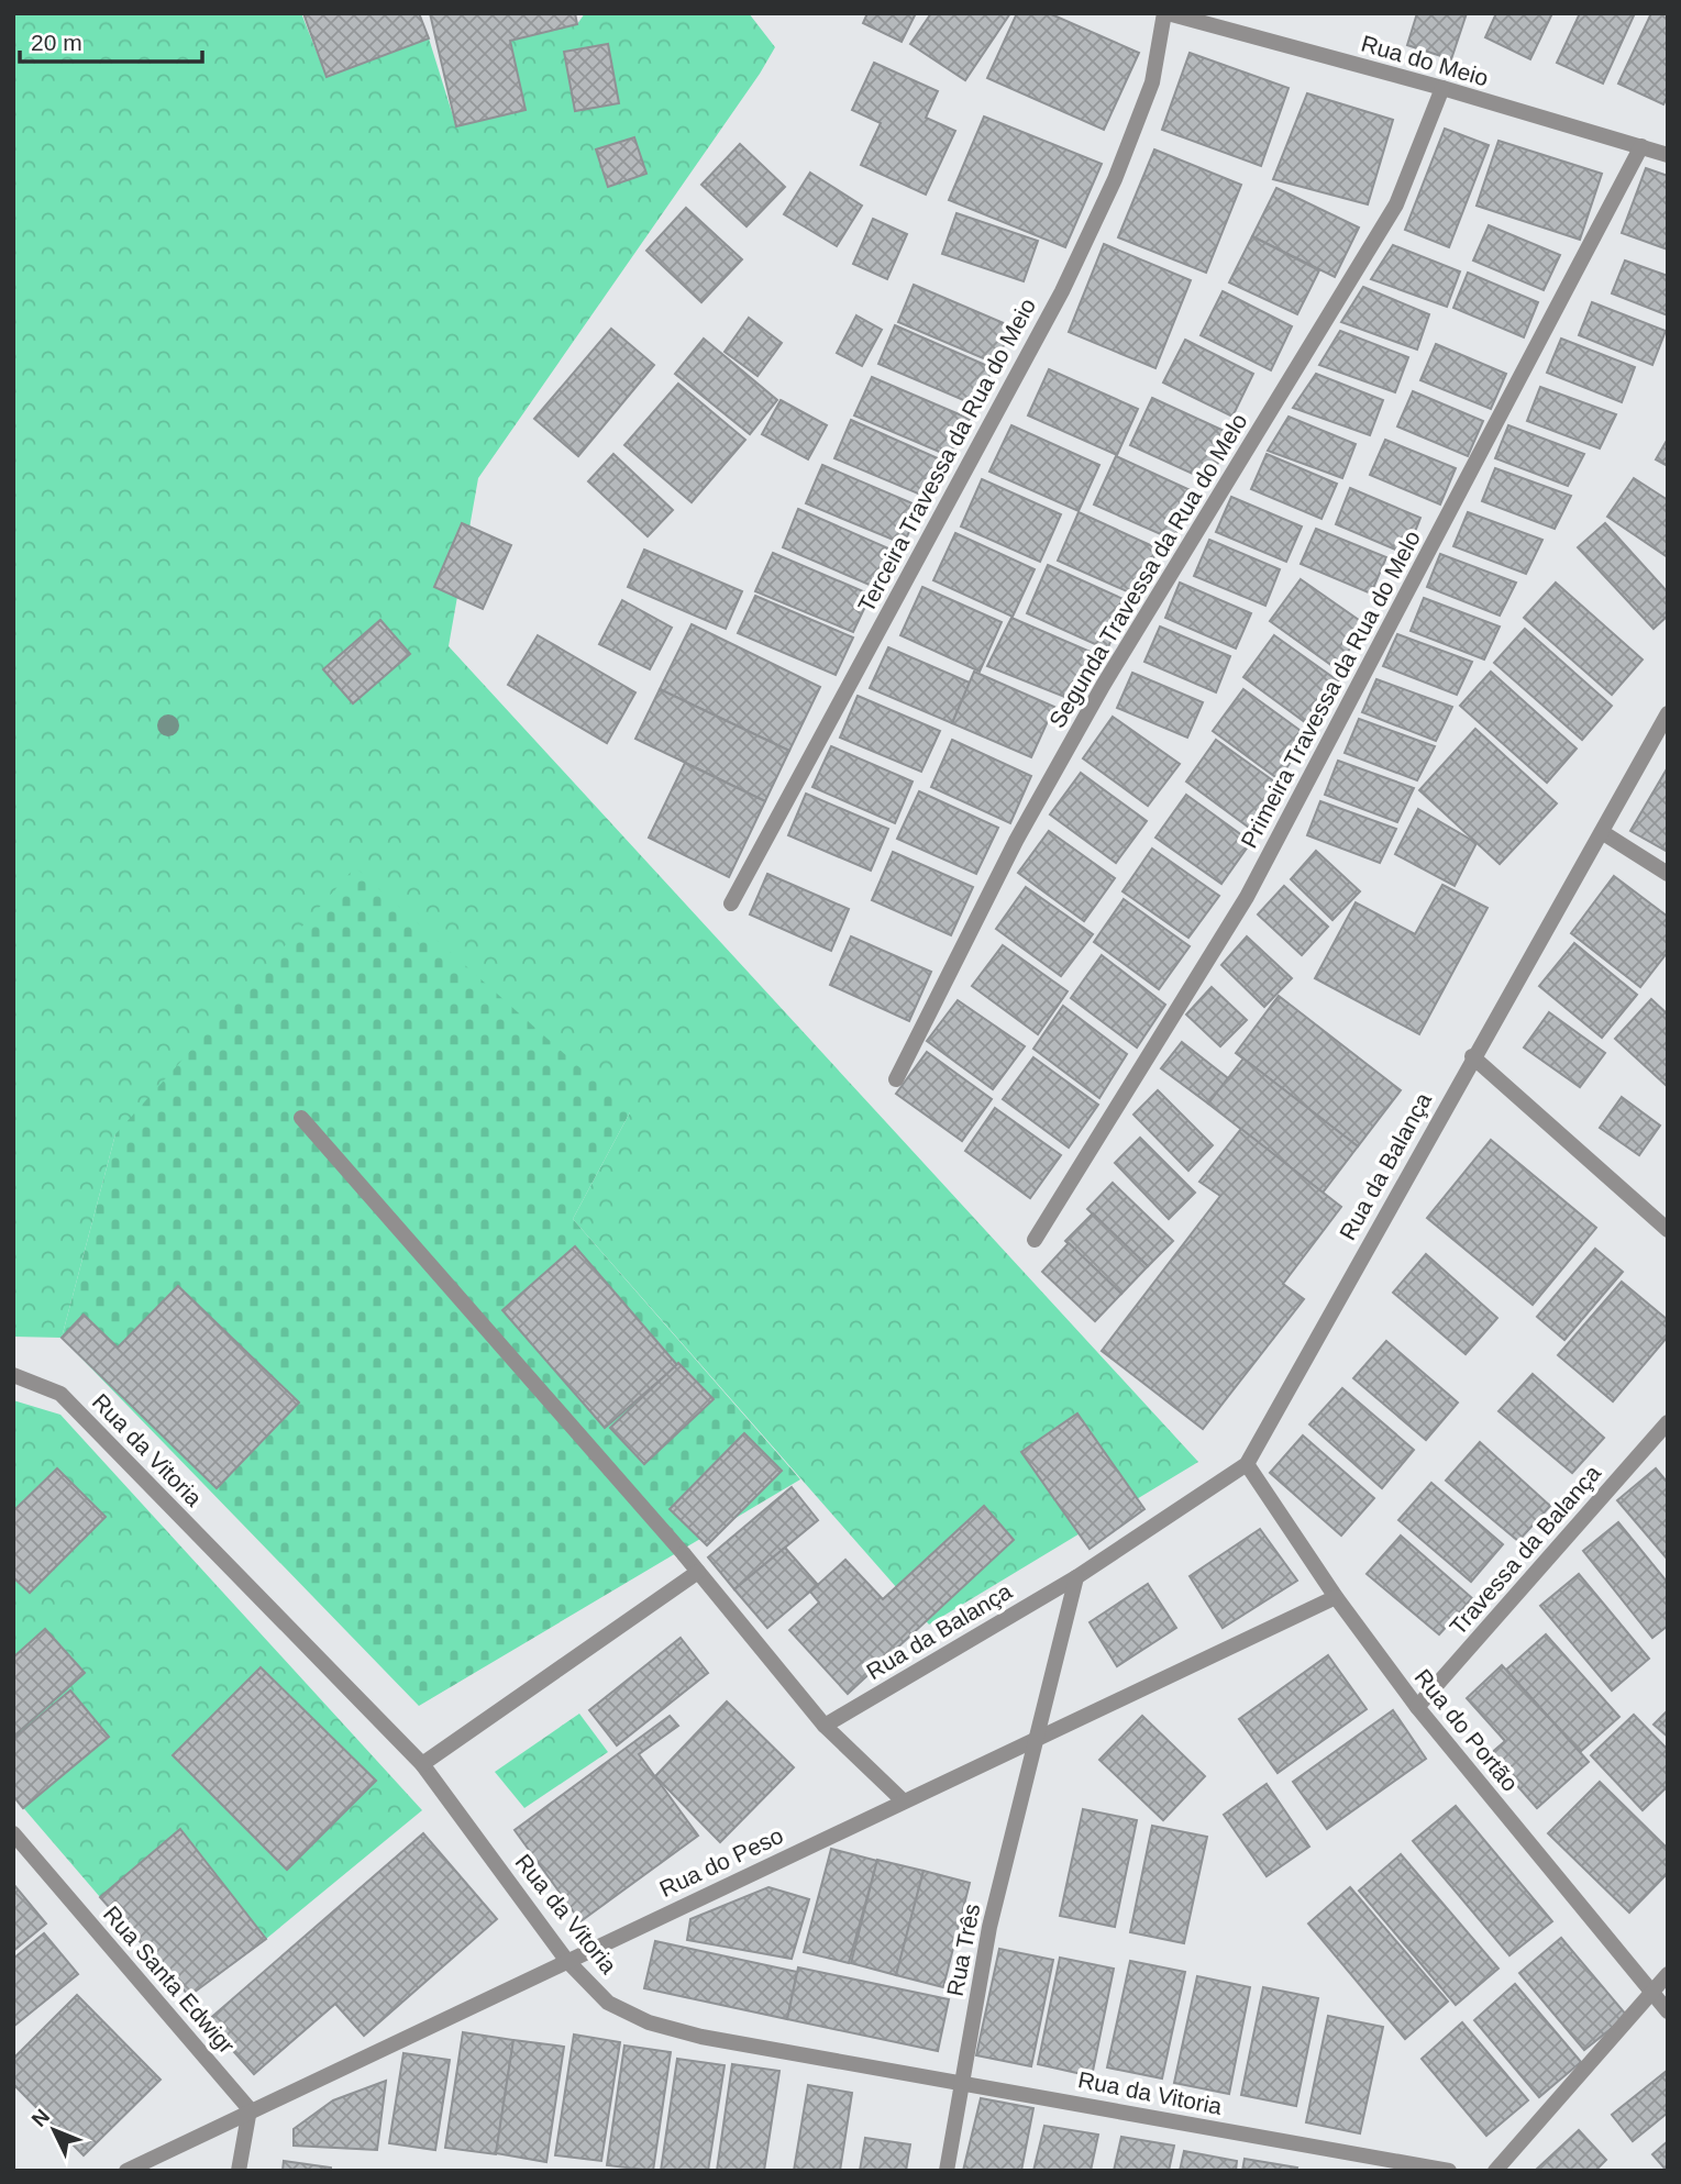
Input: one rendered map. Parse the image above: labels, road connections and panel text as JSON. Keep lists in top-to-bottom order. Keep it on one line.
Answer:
{"streets":{"street":["Rua do Meio","Terceira Travessa da Rua do Meio","Segunda Travessa da Rua do Melo","Primeira Travessa da Rua do Melo","Rua da Balança","Rua da Vitoria","Travessa da Balança","Rua do Portão","Rua do Peso","Rua Três","Rua Santa Edwigr"]},"crossings":[["Rua do Meio","Terceira Travessa da Rua do Meio"],["Rua do Meio","Segunda Travessa da Rua do Melo"],["Rua do Meio","Primeira Travessa da Rua do Melo"],["Rua da Balança","Rua do Portão"],["Rua da Vitoria","Rua do Peso"],["Rua da Vitoria","Rua Três"],["Travessa da Balança","Rua do Portão"],["Rua do Portão","Rua do Peso"],["Rua do Peso","Rua Três"],["Rua do Peso","Rua Santa Edwigr"]],"scale_bar":"20 m","north":"top left"}
